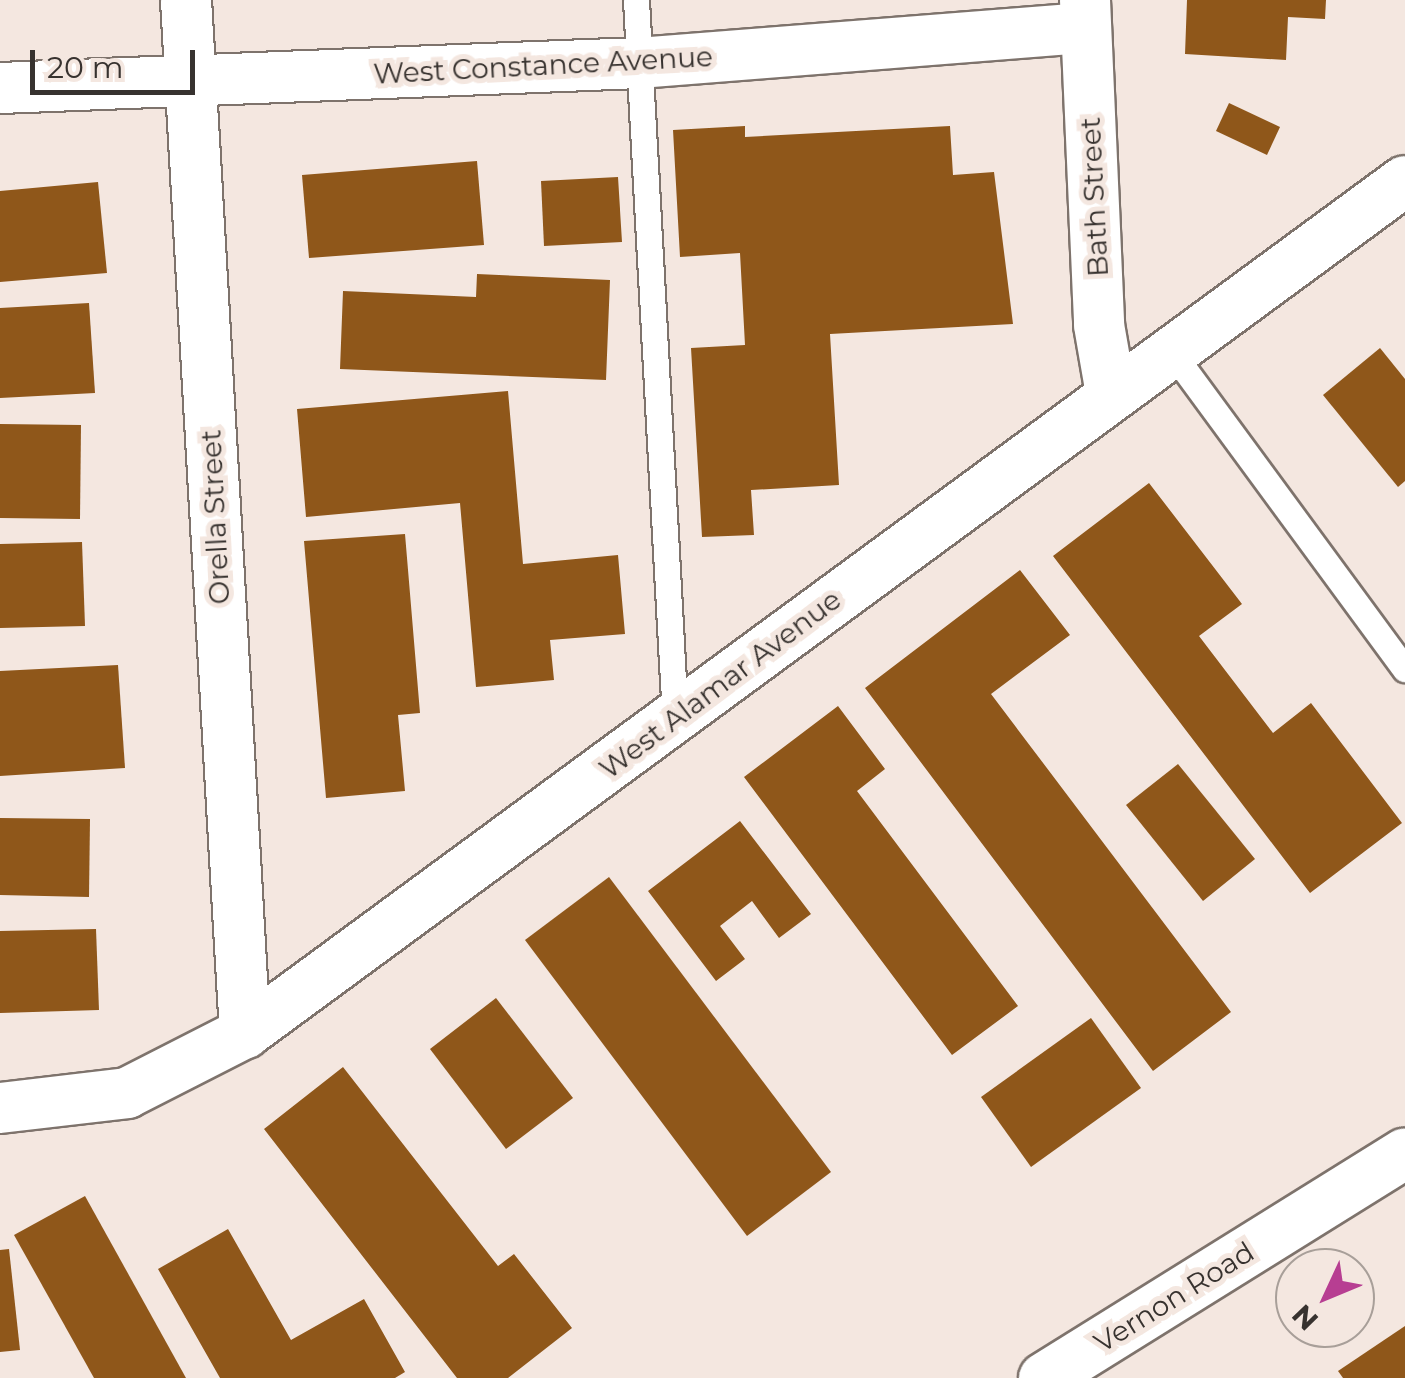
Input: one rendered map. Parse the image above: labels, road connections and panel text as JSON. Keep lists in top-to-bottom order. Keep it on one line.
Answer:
{"streets":{"street":["West Constance Avenue","Bath Street","Orella Street","West Alamar Avenue","Vernon Road"]},"crossings":[["West Constance Avenue","Bath Street"],["West Constance Avenue","Orella Street"],["Bath Street","West Alamar Avenue"],["Orella Street","West Alamar Avenue"]],"scale_bar":"20 m","north":"bottom left"}
